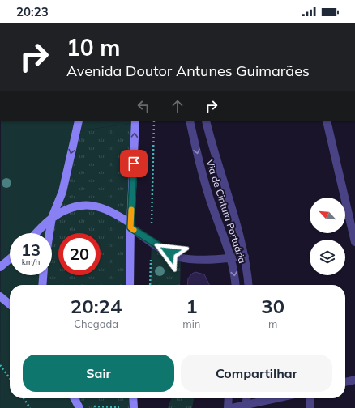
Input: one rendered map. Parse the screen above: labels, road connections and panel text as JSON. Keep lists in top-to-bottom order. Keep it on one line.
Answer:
{"streets":{"lane":["Via de Cintura Portuária"]},"north":"top left","page":{"status":"20:23","turn":["10 m","Avenida Doutor Antunes Guimarães"],"speed":"13 km/h","limit":"20","eta":["20:24","Chegada","1","min","30","m"],"buttons":["Sair","Compartilhar"]}}
